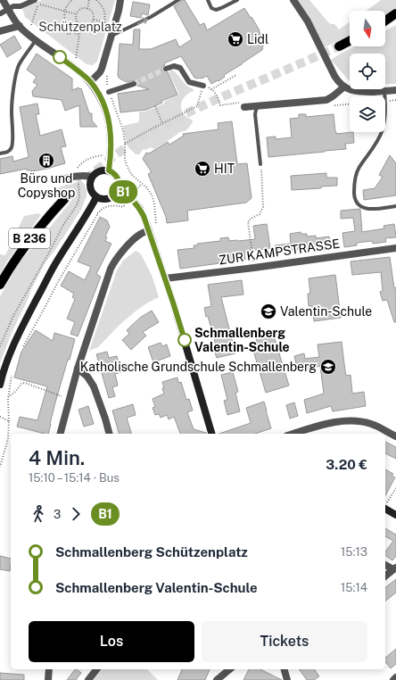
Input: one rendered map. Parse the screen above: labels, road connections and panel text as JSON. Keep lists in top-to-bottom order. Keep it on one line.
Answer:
{"streets":{"main road":["B 236"],"street":["ZUR KAMPSTRASSE"]},"parks":["Schützenplatz"],"places":{"supermarket":["Lidl","HIT"],"building":["Büro und Copyshop"],"school or university":["Valentin-Schule","Katholische Grundschule Schmallenberg"],"other":["Schmallenberg Valentin-Schule"]},"lines":["bus line B1"],"north":"bottom","page":{"on_map":"B1","heading":["4 Min.","15:10 – 15:14 · Bus","3.20 €"],"legs":["3","B1"],"list":[{"name":"Schmallenberg Schützenplatz","value":"15:13"},{"name":"Schmallenberg Valentin-Schule","value":"15:14"}],"buttons":["Los","Tickets"]}}
